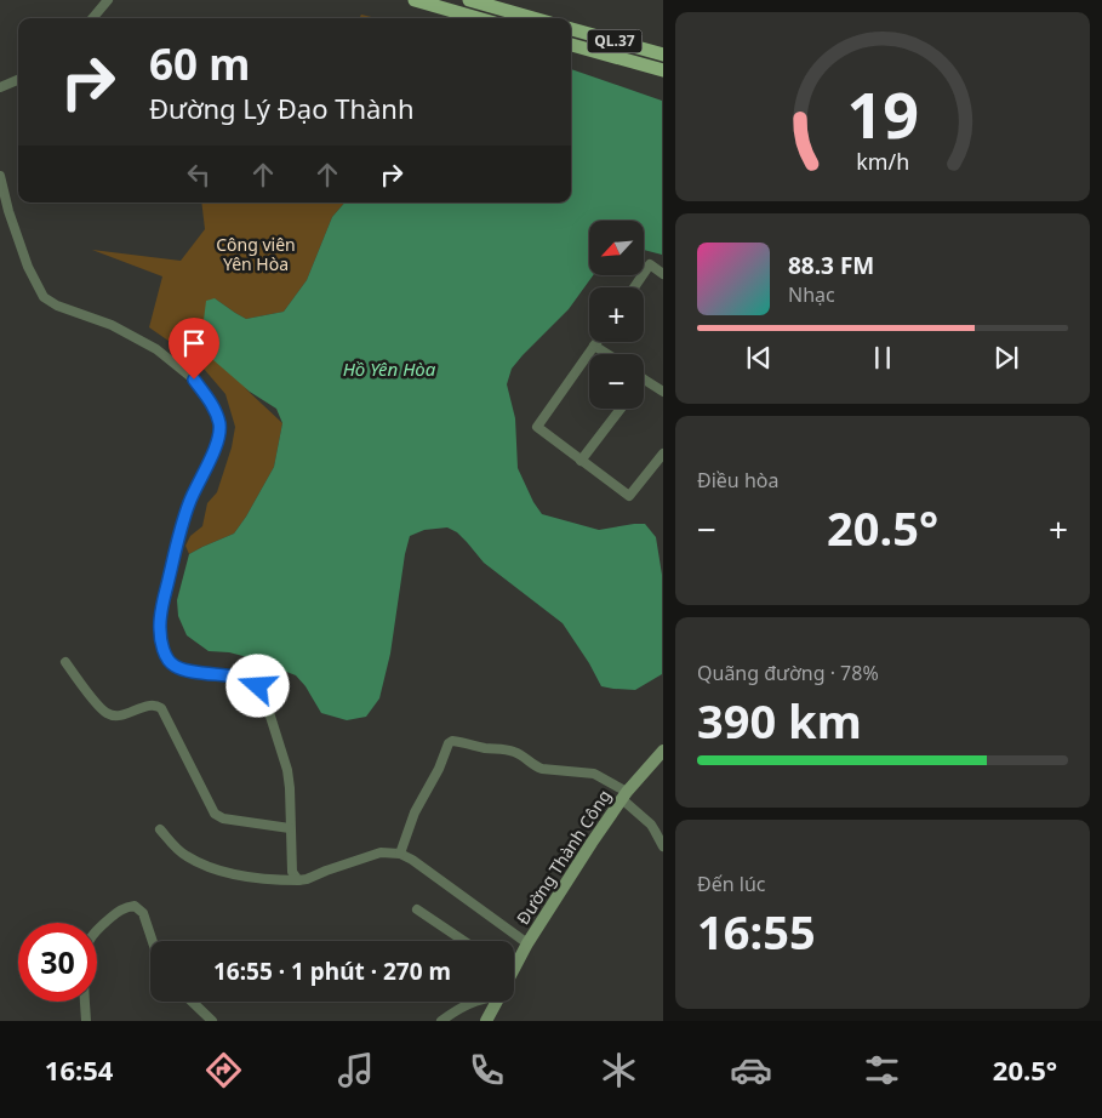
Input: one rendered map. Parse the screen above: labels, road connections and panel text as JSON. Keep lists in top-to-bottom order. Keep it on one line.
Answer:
{"streets":{"main road":["QL.37","Đường Thành Công"]},"water":["Hồ Yên Hòa"],"parks":["Công viên Yên Hòa"],"north":"bottom left","page":{"turn":["60 m","Đường Lý Đạo Thành"],"map_buttons":["+","−"],"song":["88.3 FM","Nhạc"],"tile":["Điều hòa",["Quãng đường · 78%","390 km"],["Đến lúc","16:55"]],"heat":["−","20.5°","+"],"limit":"30","trip":"16:55 · 1 phút · 270 m","tabs":["16:54","20.5°"],"gauge":["19","km/h"]}}
